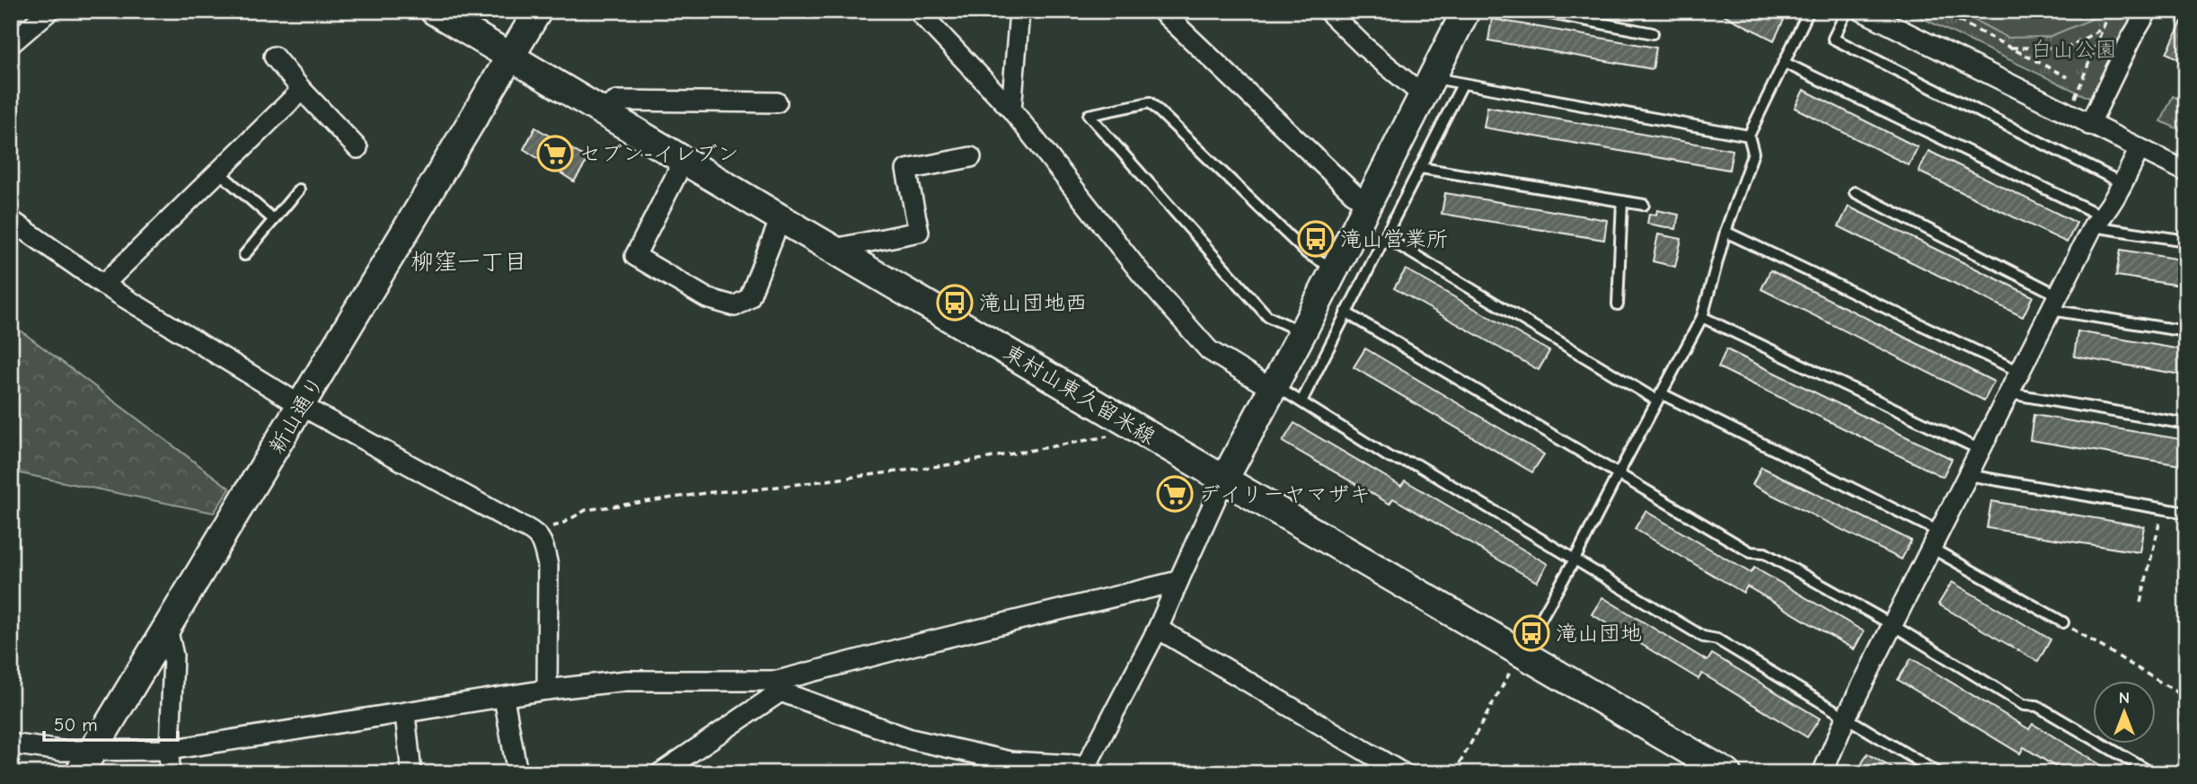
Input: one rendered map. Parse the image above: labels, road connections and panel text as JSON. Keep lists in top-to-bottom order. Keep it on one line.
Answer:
{"streets":{"main road":["東村山東久留米線","新山通り"]},"crossings":[["東村山東久留米線","新山通り"]],"districts":["柳窪一丁目"],"parks":["白山公園"],"places":{"supermarket":["セブン-イレブン","デイリーヤマザキ"],"bus stop":["滝山営業所","滝山団地西","滝山団地"]},"scale_bar":"50 m","north":"top"}
